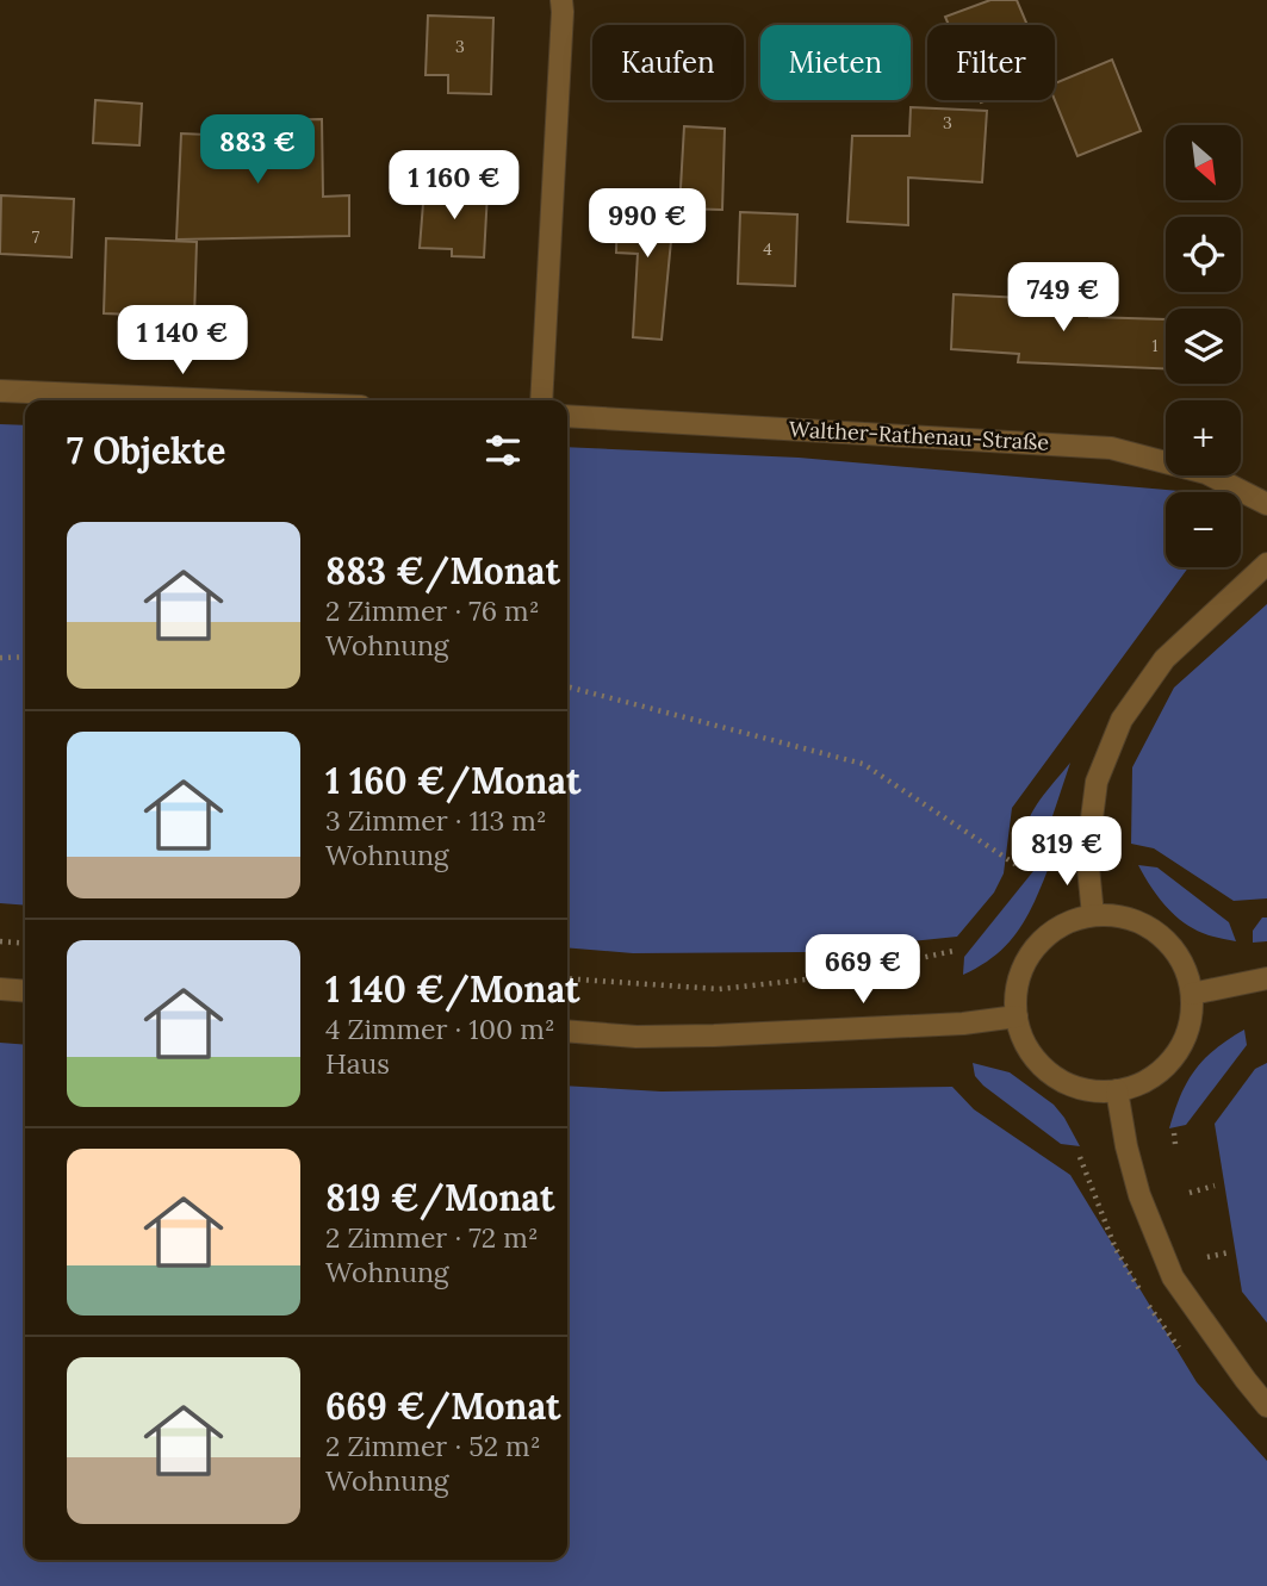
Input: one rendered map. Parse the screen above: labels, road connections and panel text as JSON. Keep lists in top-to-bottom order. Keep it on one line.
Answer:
{"streets":{"street":["Walther-Rathenau-Straße"]},"house_numbers":["3","3","7","4","1"],"north":"bottom right","page":{"chip":["Kaufen","Mieten","Filter"],"price":["883 €","1 160 €","990 €","749 €","1 140 €","819 €","669 €"],"map_buttons":["+","−"],"heading":"7 Objekte","list":[{"name":"883 €/Monat","note":"2 Zimmer · 76 m² · Wohnung"},{"name":"1 160 €/Monat","note":"3 Zimmer · 113 m² · Wohnung"},{"name":"1 140 €/Monat","note":"4 Zimmer · 100 m² · Haus"},{"name":"819 €/Monat","note":"2 Zimmer · 72 m² · Wohnung"},{"name":"669 €/Monat","note":"2 Zimmer · 52 m² · Wohnung"}]}}
